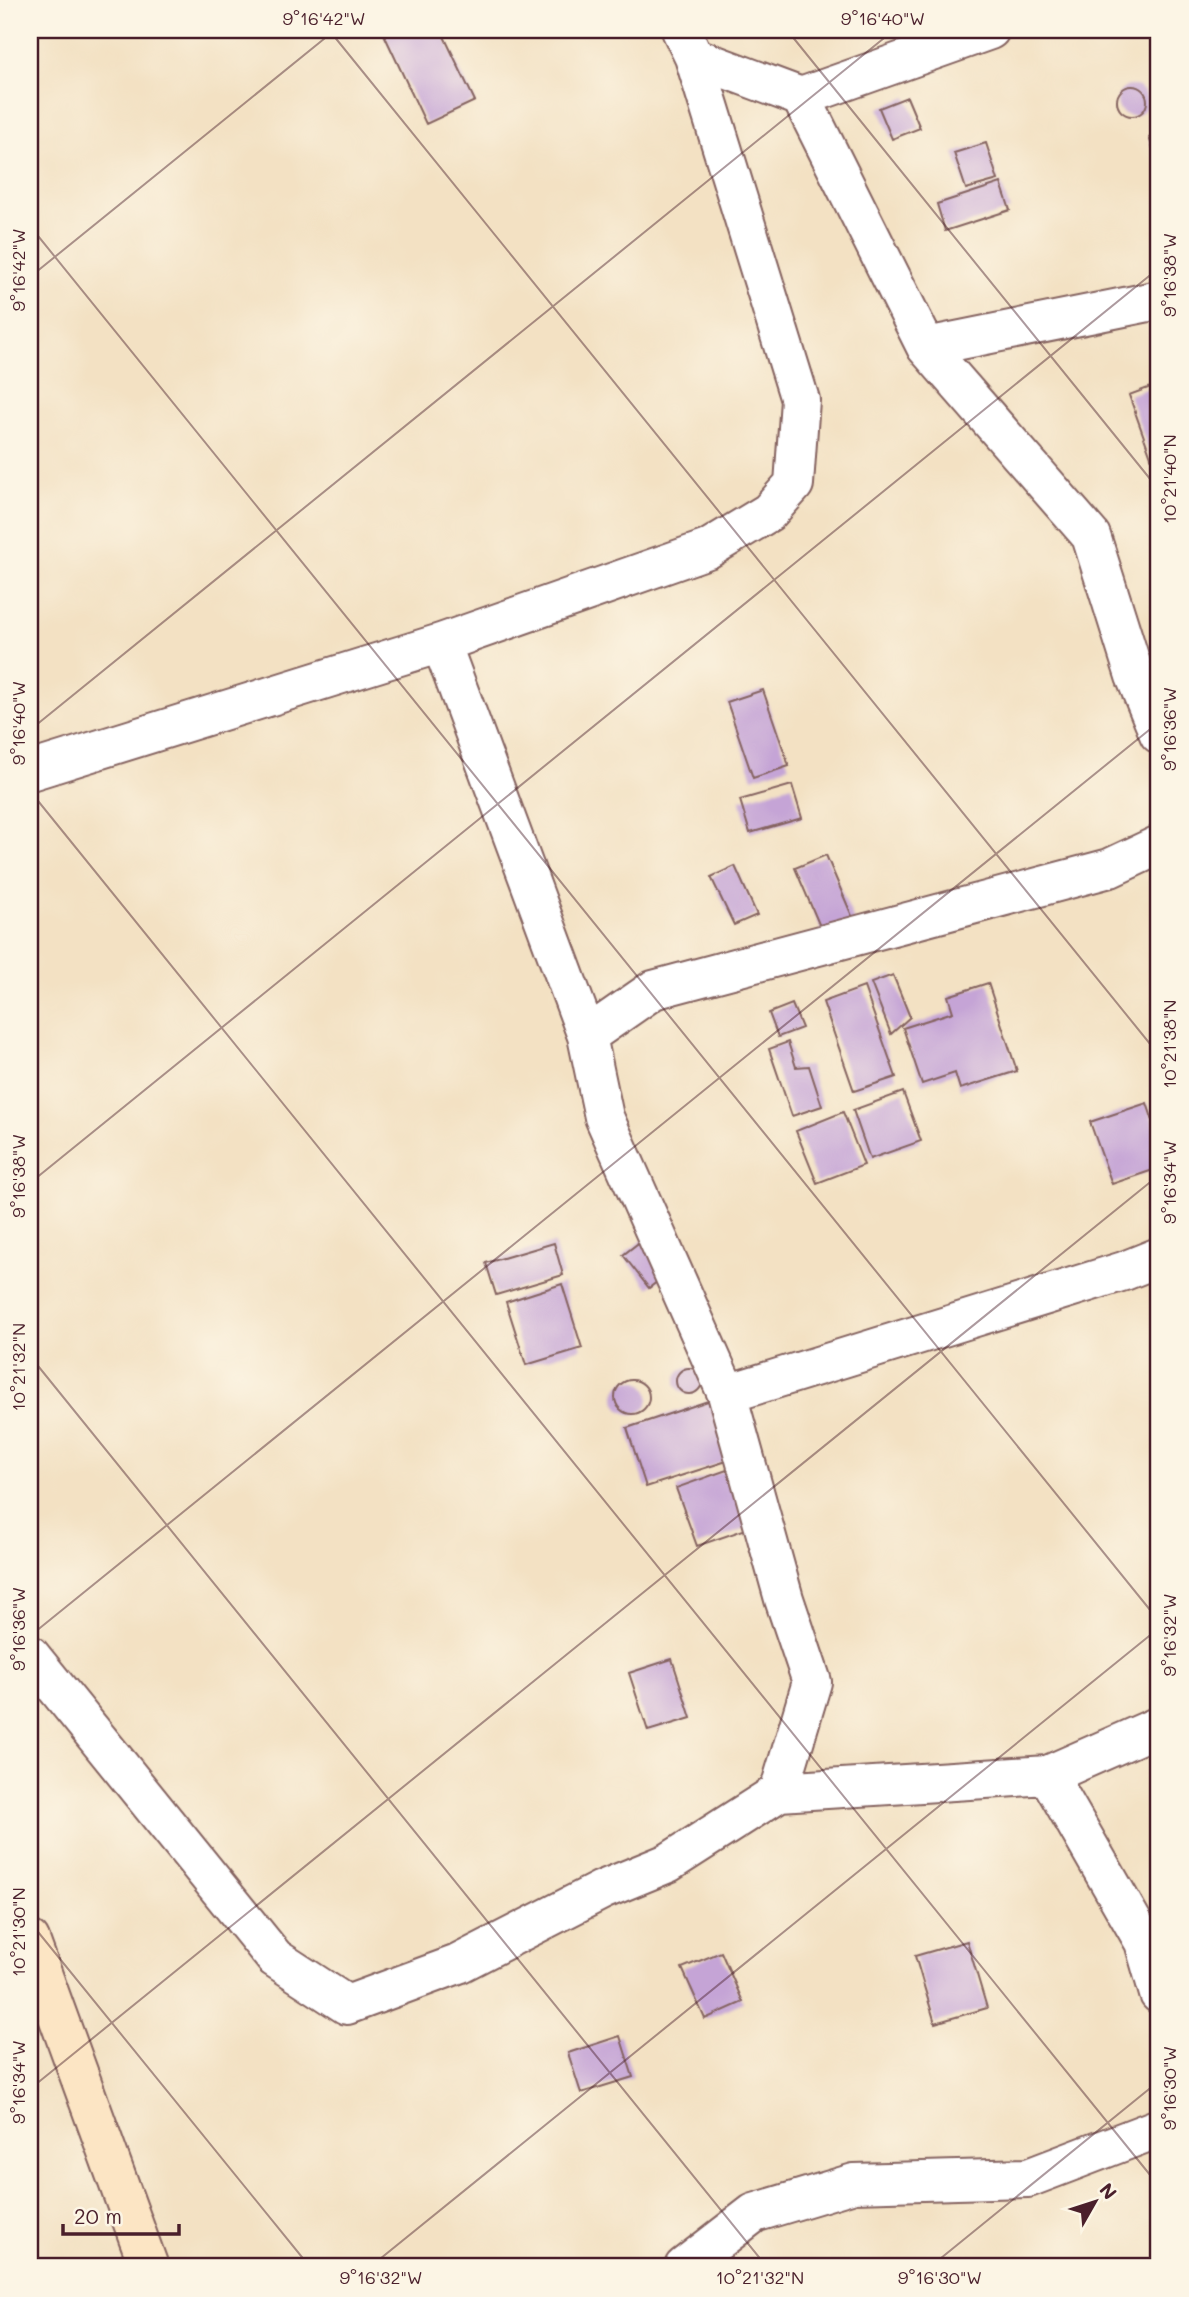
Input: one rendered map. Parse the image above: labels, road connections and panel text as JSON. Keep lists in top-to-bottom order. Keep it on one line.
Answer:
{"scale_bar":"20 m","north":"top right","coordinates":["9°16'42\"W","9°16'40\"W","9°16'38\"W","10°21'40\"N","9°16'36\"W","10°21'38\"N","9°16'34\"W","10°21'32\"N","9°16'32\"W","10°21'30\"N","9°16'30\"W"]}
